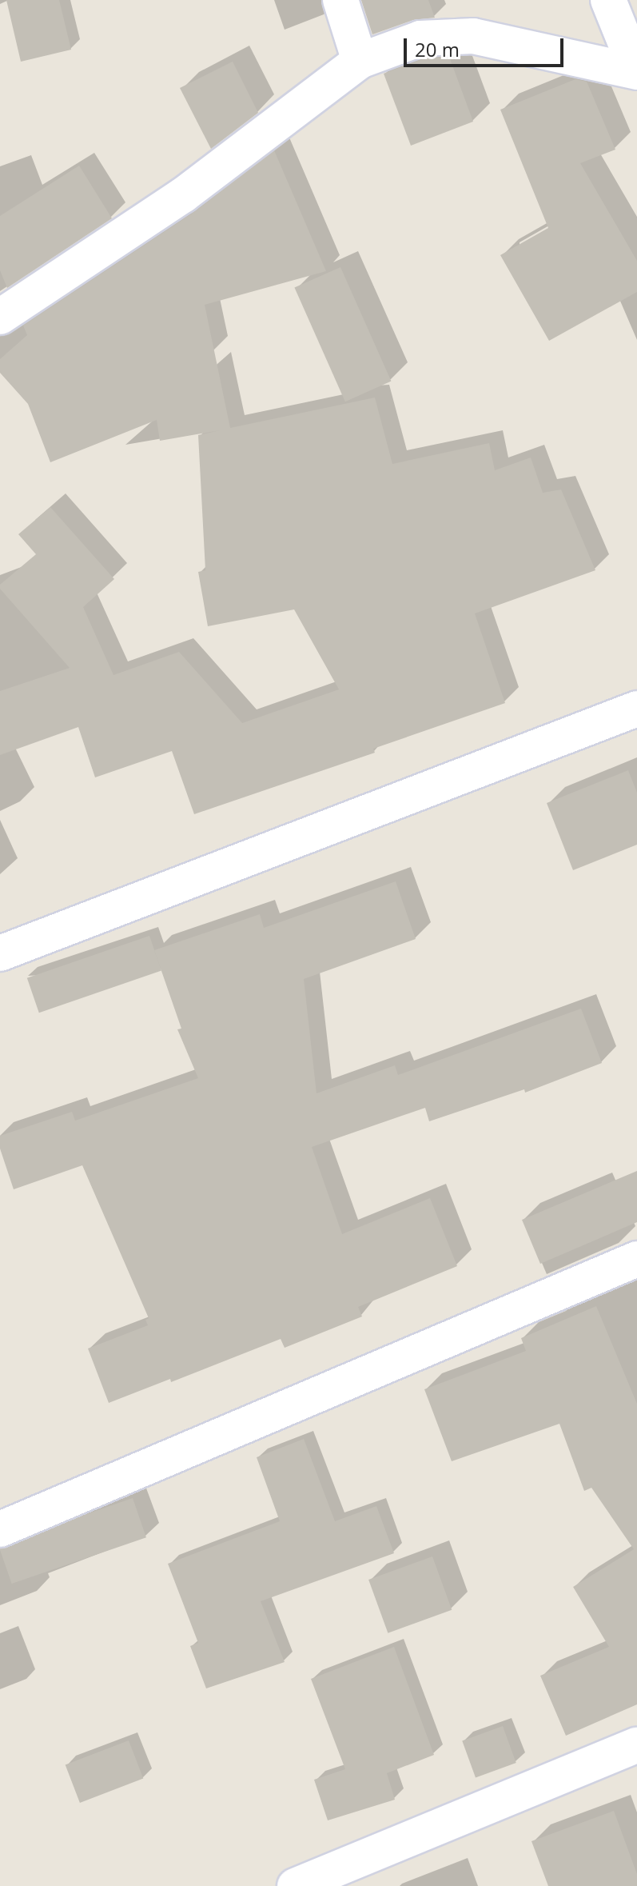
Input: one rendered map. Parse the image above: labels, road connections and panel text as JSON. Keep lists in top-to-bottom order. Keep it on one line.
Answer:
{"scale_bar":"20 m"}
